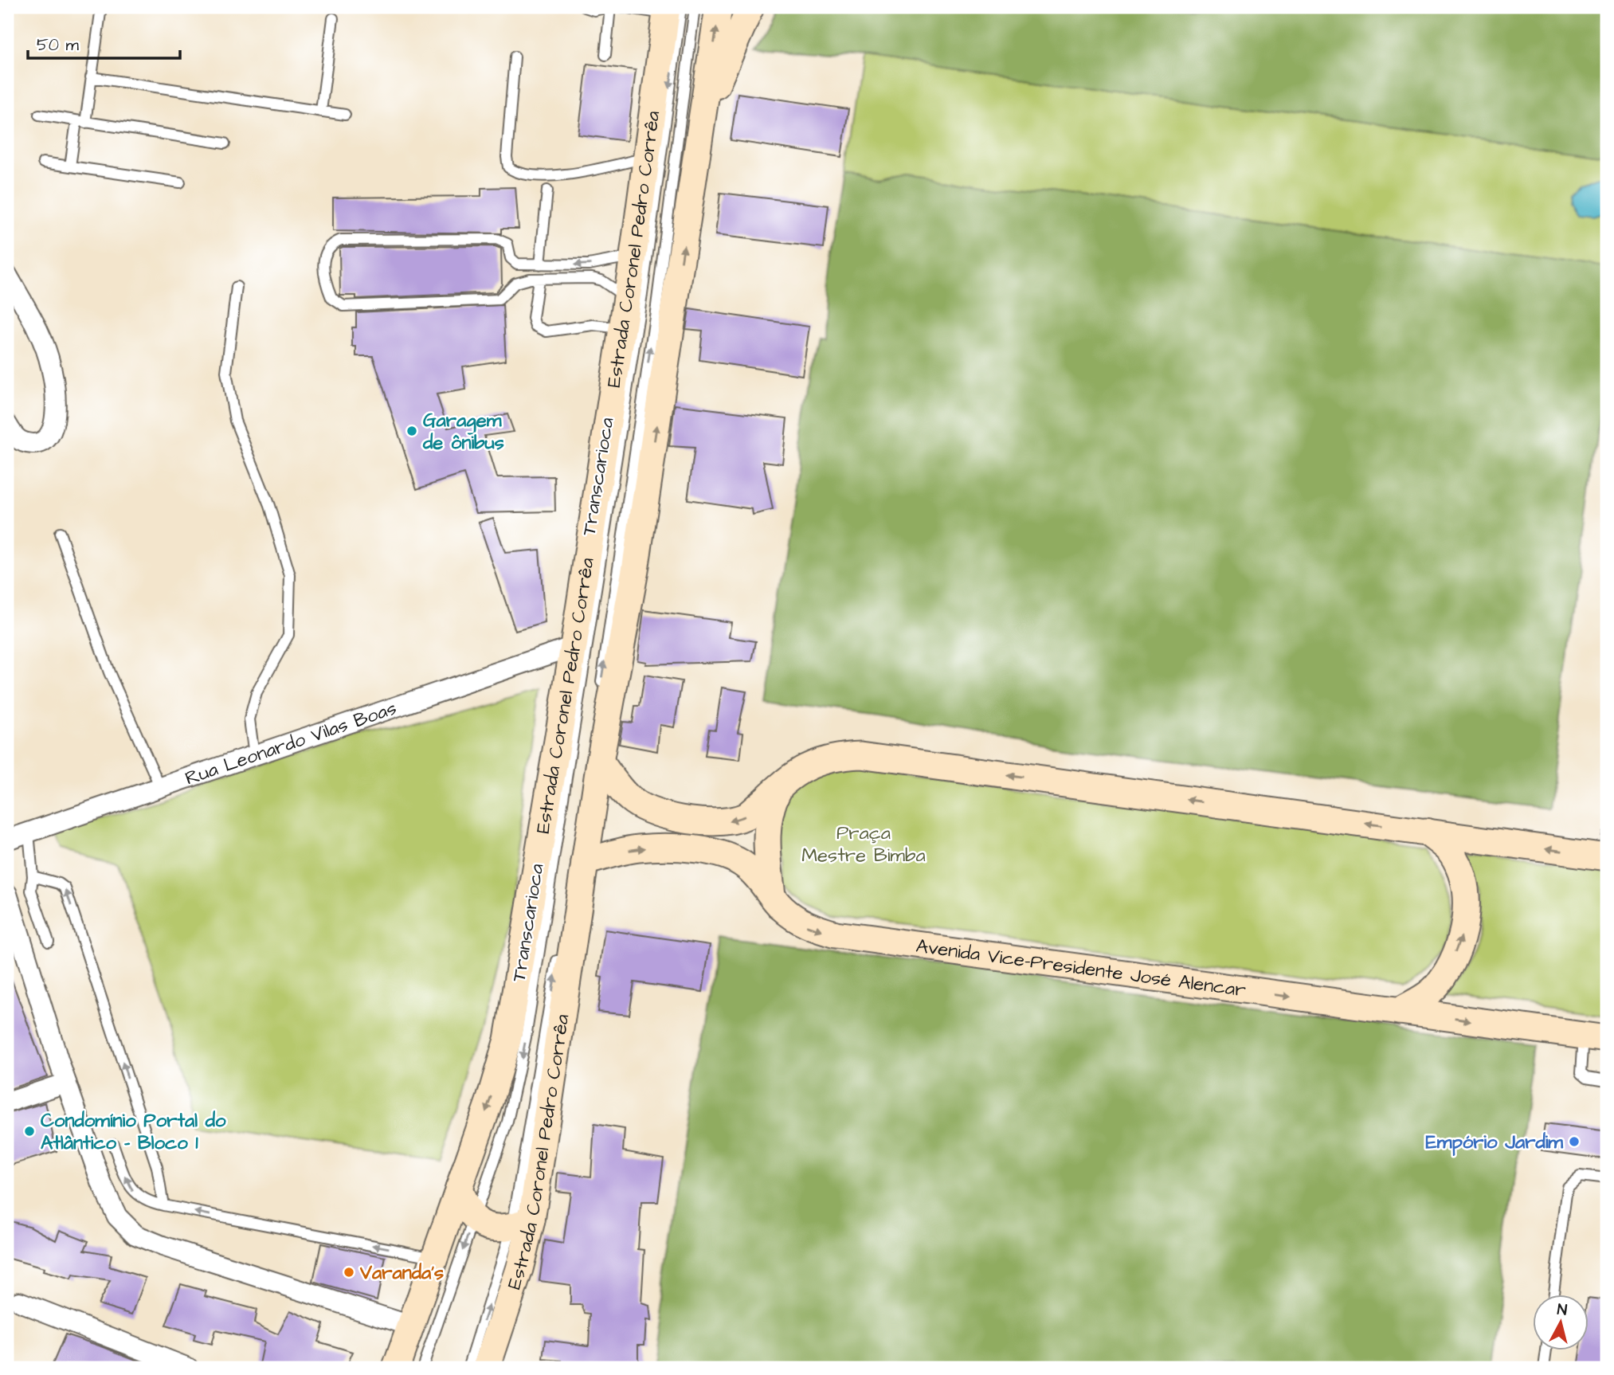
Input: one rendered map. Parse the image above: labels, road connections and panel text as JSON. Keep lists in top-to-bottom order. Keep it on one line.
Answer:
{"streets":{"main road":["Estrada Coronel Pedro Corrêa","Avenida Vice-Presidente José Alencar"],"street":["Rua Leonardo Vilas Boas"],"lane":["Transcarioca"]},"crossings":[["Estrada Coronel Pedro Corrêa","Transcarioca"],["Estrada Coronel Pedro Corrêa","Rua Leonardo Vilas Boas"],["Estrada Coronel Pedro Corrêa","Avenida Vice-Presidente José Alencar"]],"parks":["Praça Mestre Bimba"],"places":["Garagem de ônibus","Condomínio Portal do Atlântico - Bloco 1","Empório Jardim","Varanda's"],"scale_bar":"50 m","north":"top"}
